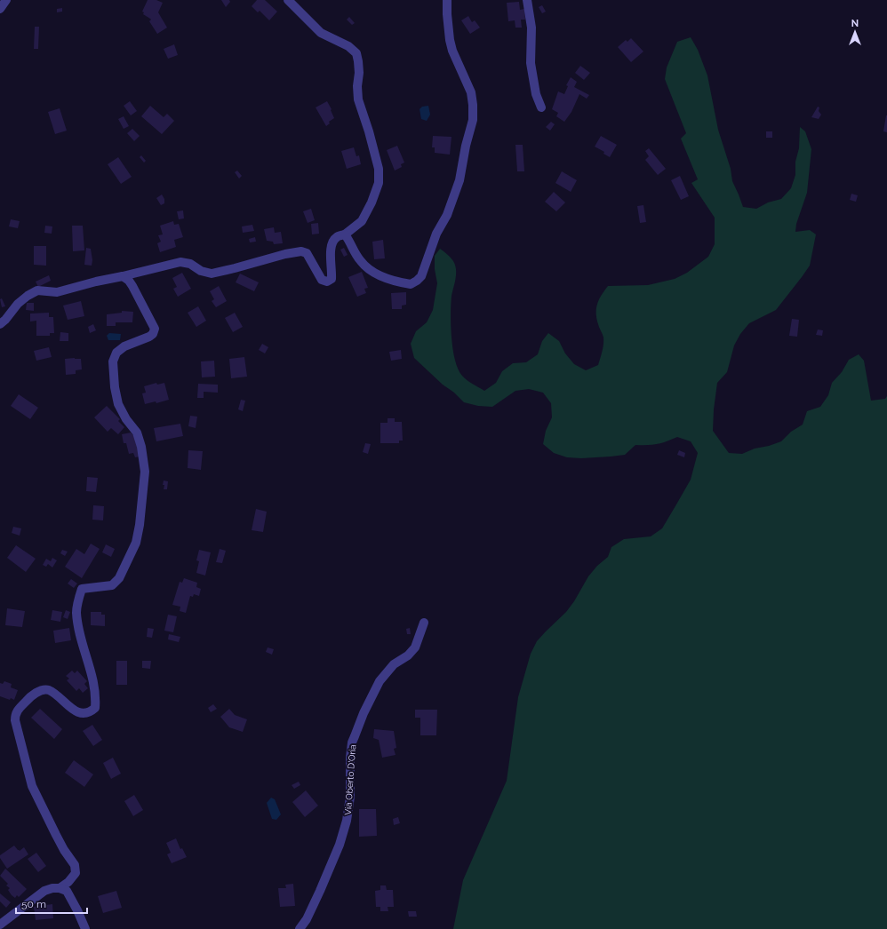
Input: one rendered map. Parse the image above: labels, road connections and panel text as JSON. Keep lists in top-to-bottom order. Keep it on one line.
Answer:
{"streets":{"street":["Via Oberto D'Oria"]},"scale_bar":"50 m","north":"top"}
